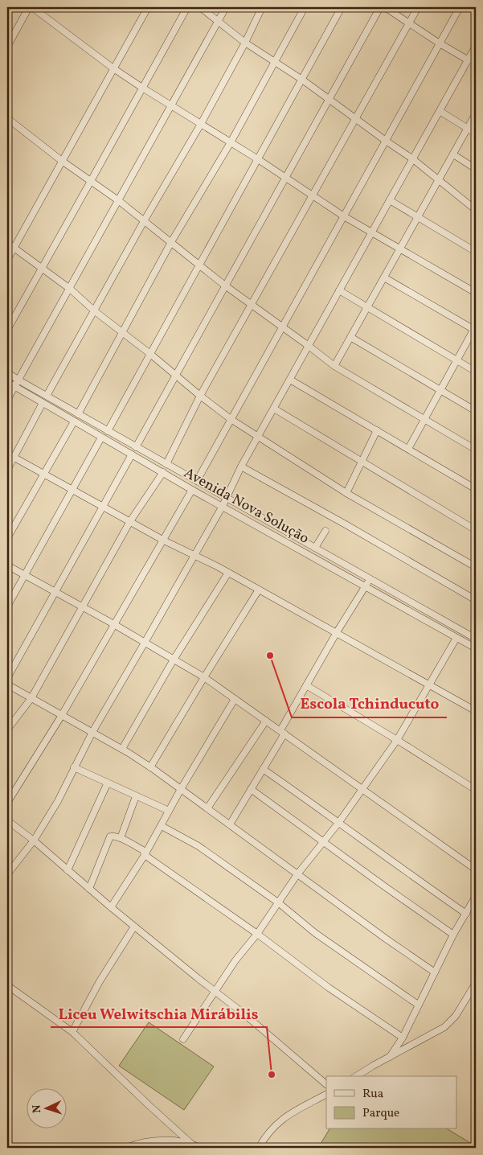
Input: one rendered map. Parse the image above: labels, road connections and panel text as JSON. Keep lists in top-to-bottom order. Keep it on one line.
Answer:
{"streets":{"street":["Avenida Nova Solução"]},"places":["Escola Tchinducuto","Liceu Welwitschia Mirábilis"],"legend":["Rua","Parque"],"north":"left"}
